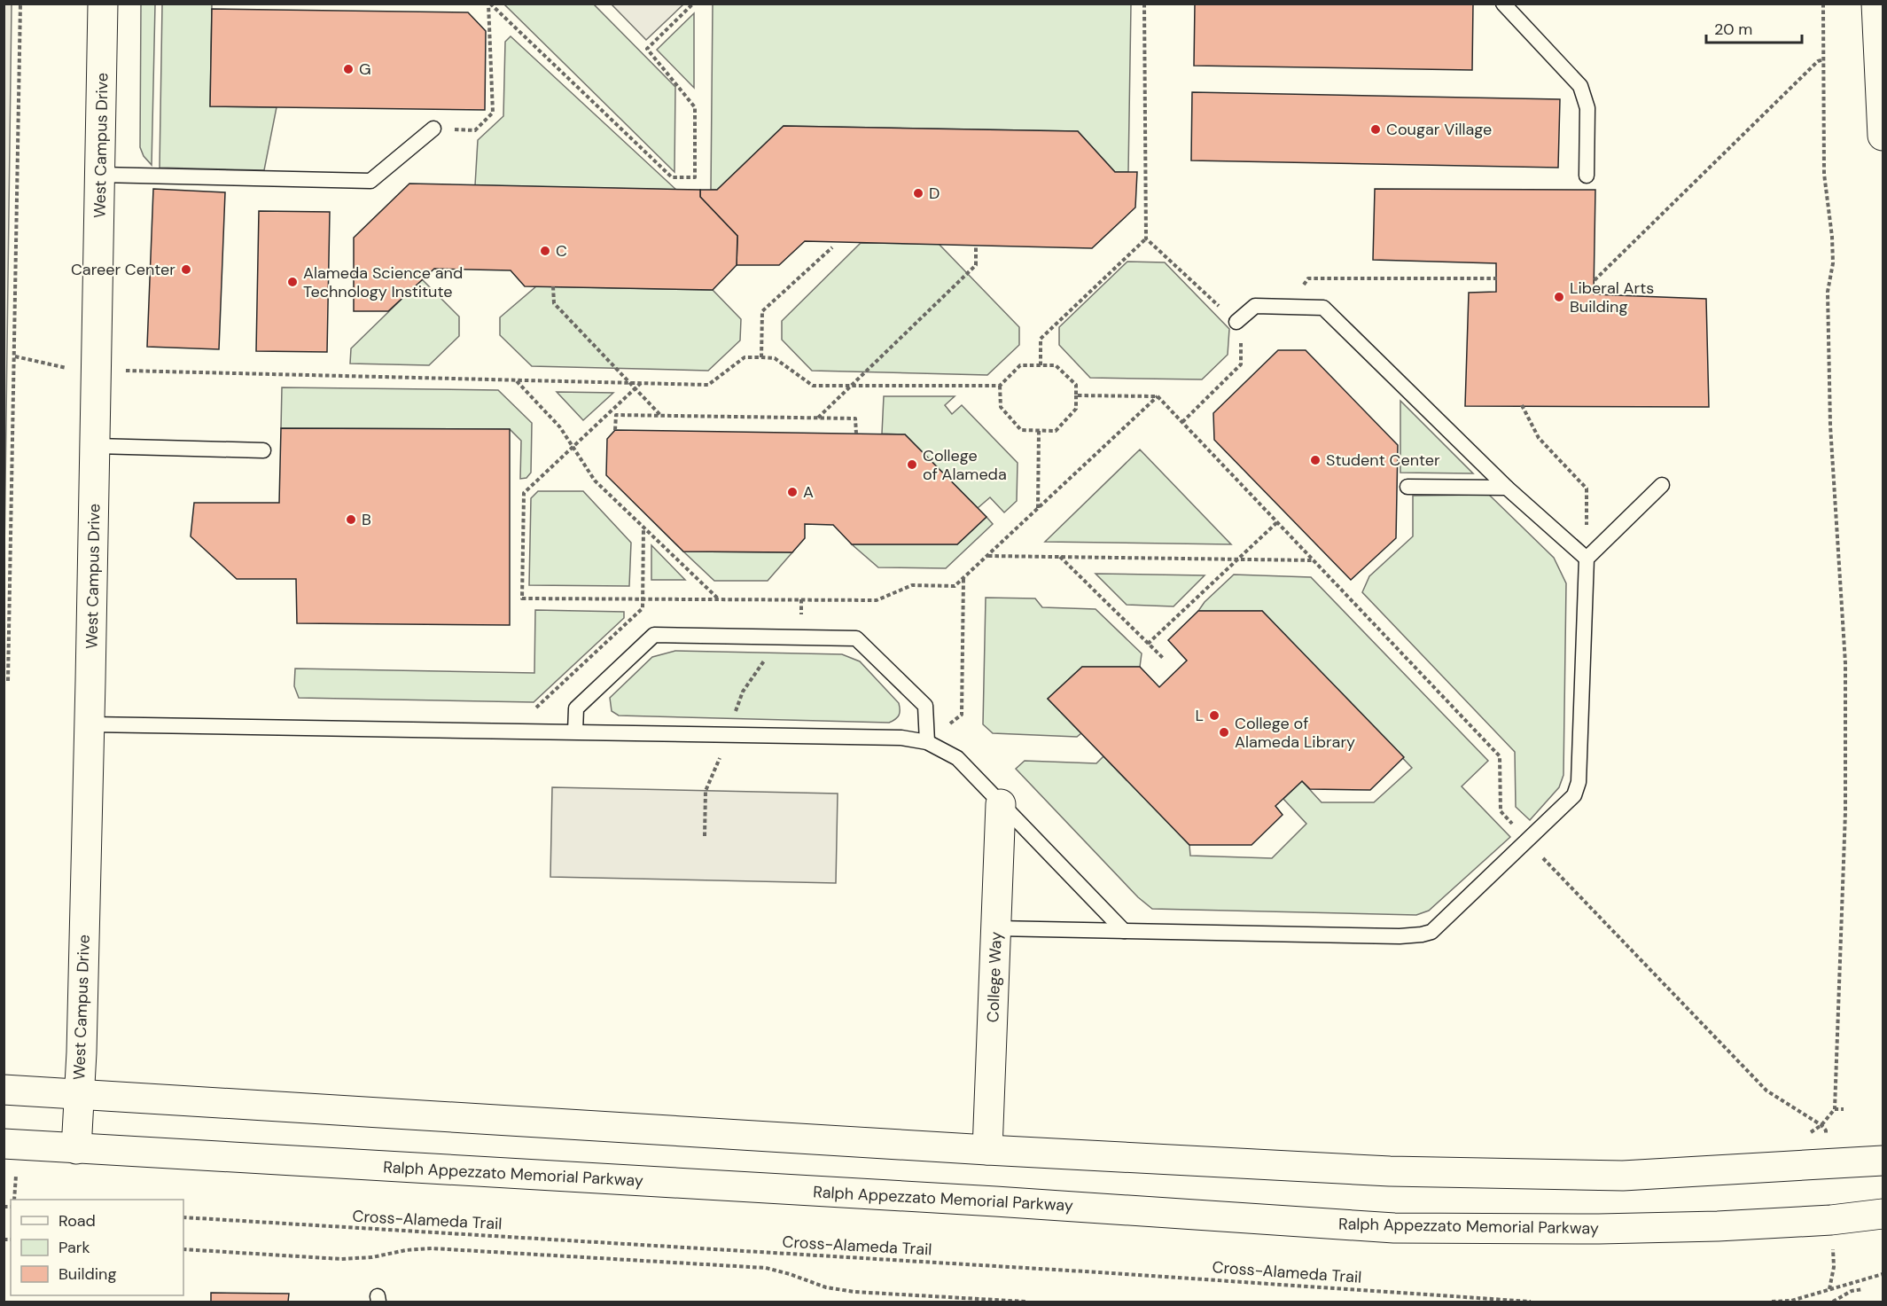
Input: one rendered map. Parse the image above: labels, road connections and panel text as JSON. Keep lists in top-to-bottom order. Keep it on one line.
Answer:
{"streets":{"street":["West Campus Drive","College Way","Ralph Appezzato Memorial Parkway"],"path":["Cross-Alameda Trail"]},"crossings":[["West Campus Drive","Ralph Appezzato Memorial Parkway"]],"places":["G","Cougar Village","D","C","Career Center","Alameda Science and Technology Institute","Liberal Arts Building","Student Center","College of Alameda","A","B","L","College of Alameda Library"],"legend":["Road","Park","Building"],"scale_bar":"20 m"}
